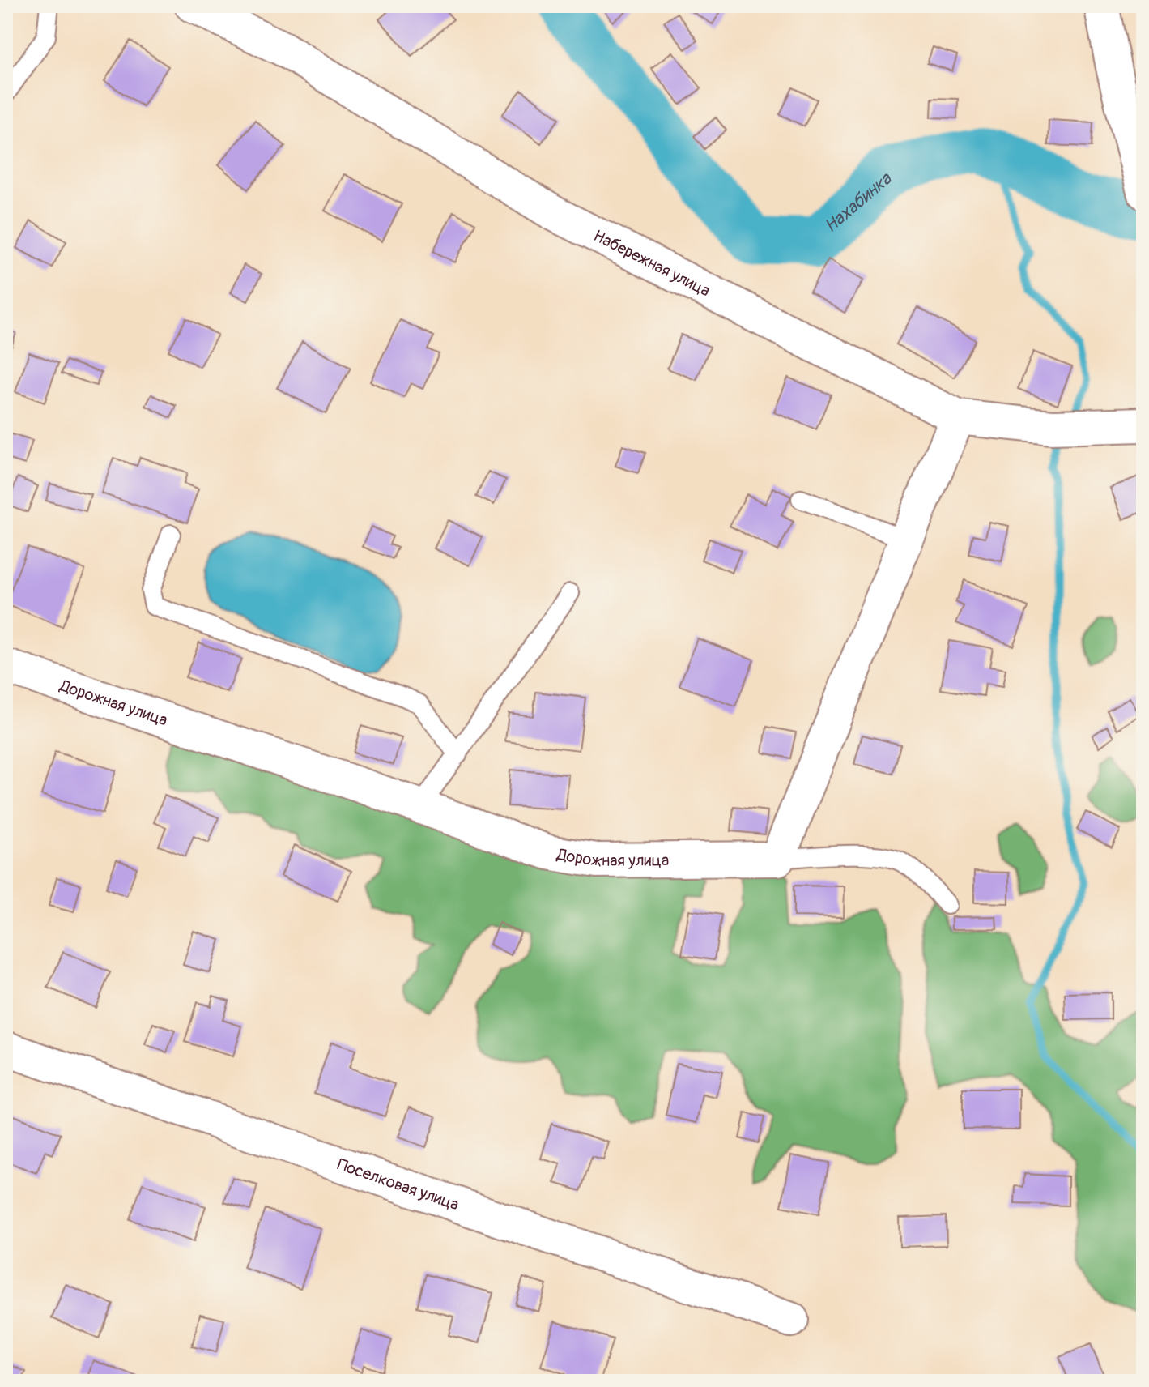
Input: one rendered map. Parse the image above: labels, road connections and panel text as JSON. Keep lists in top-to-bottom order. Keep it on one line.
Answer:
{"streets":{"street":["Набережная улица","Дорожная улица","Поселковая улица"]},"water":["Нахабинка"]}
